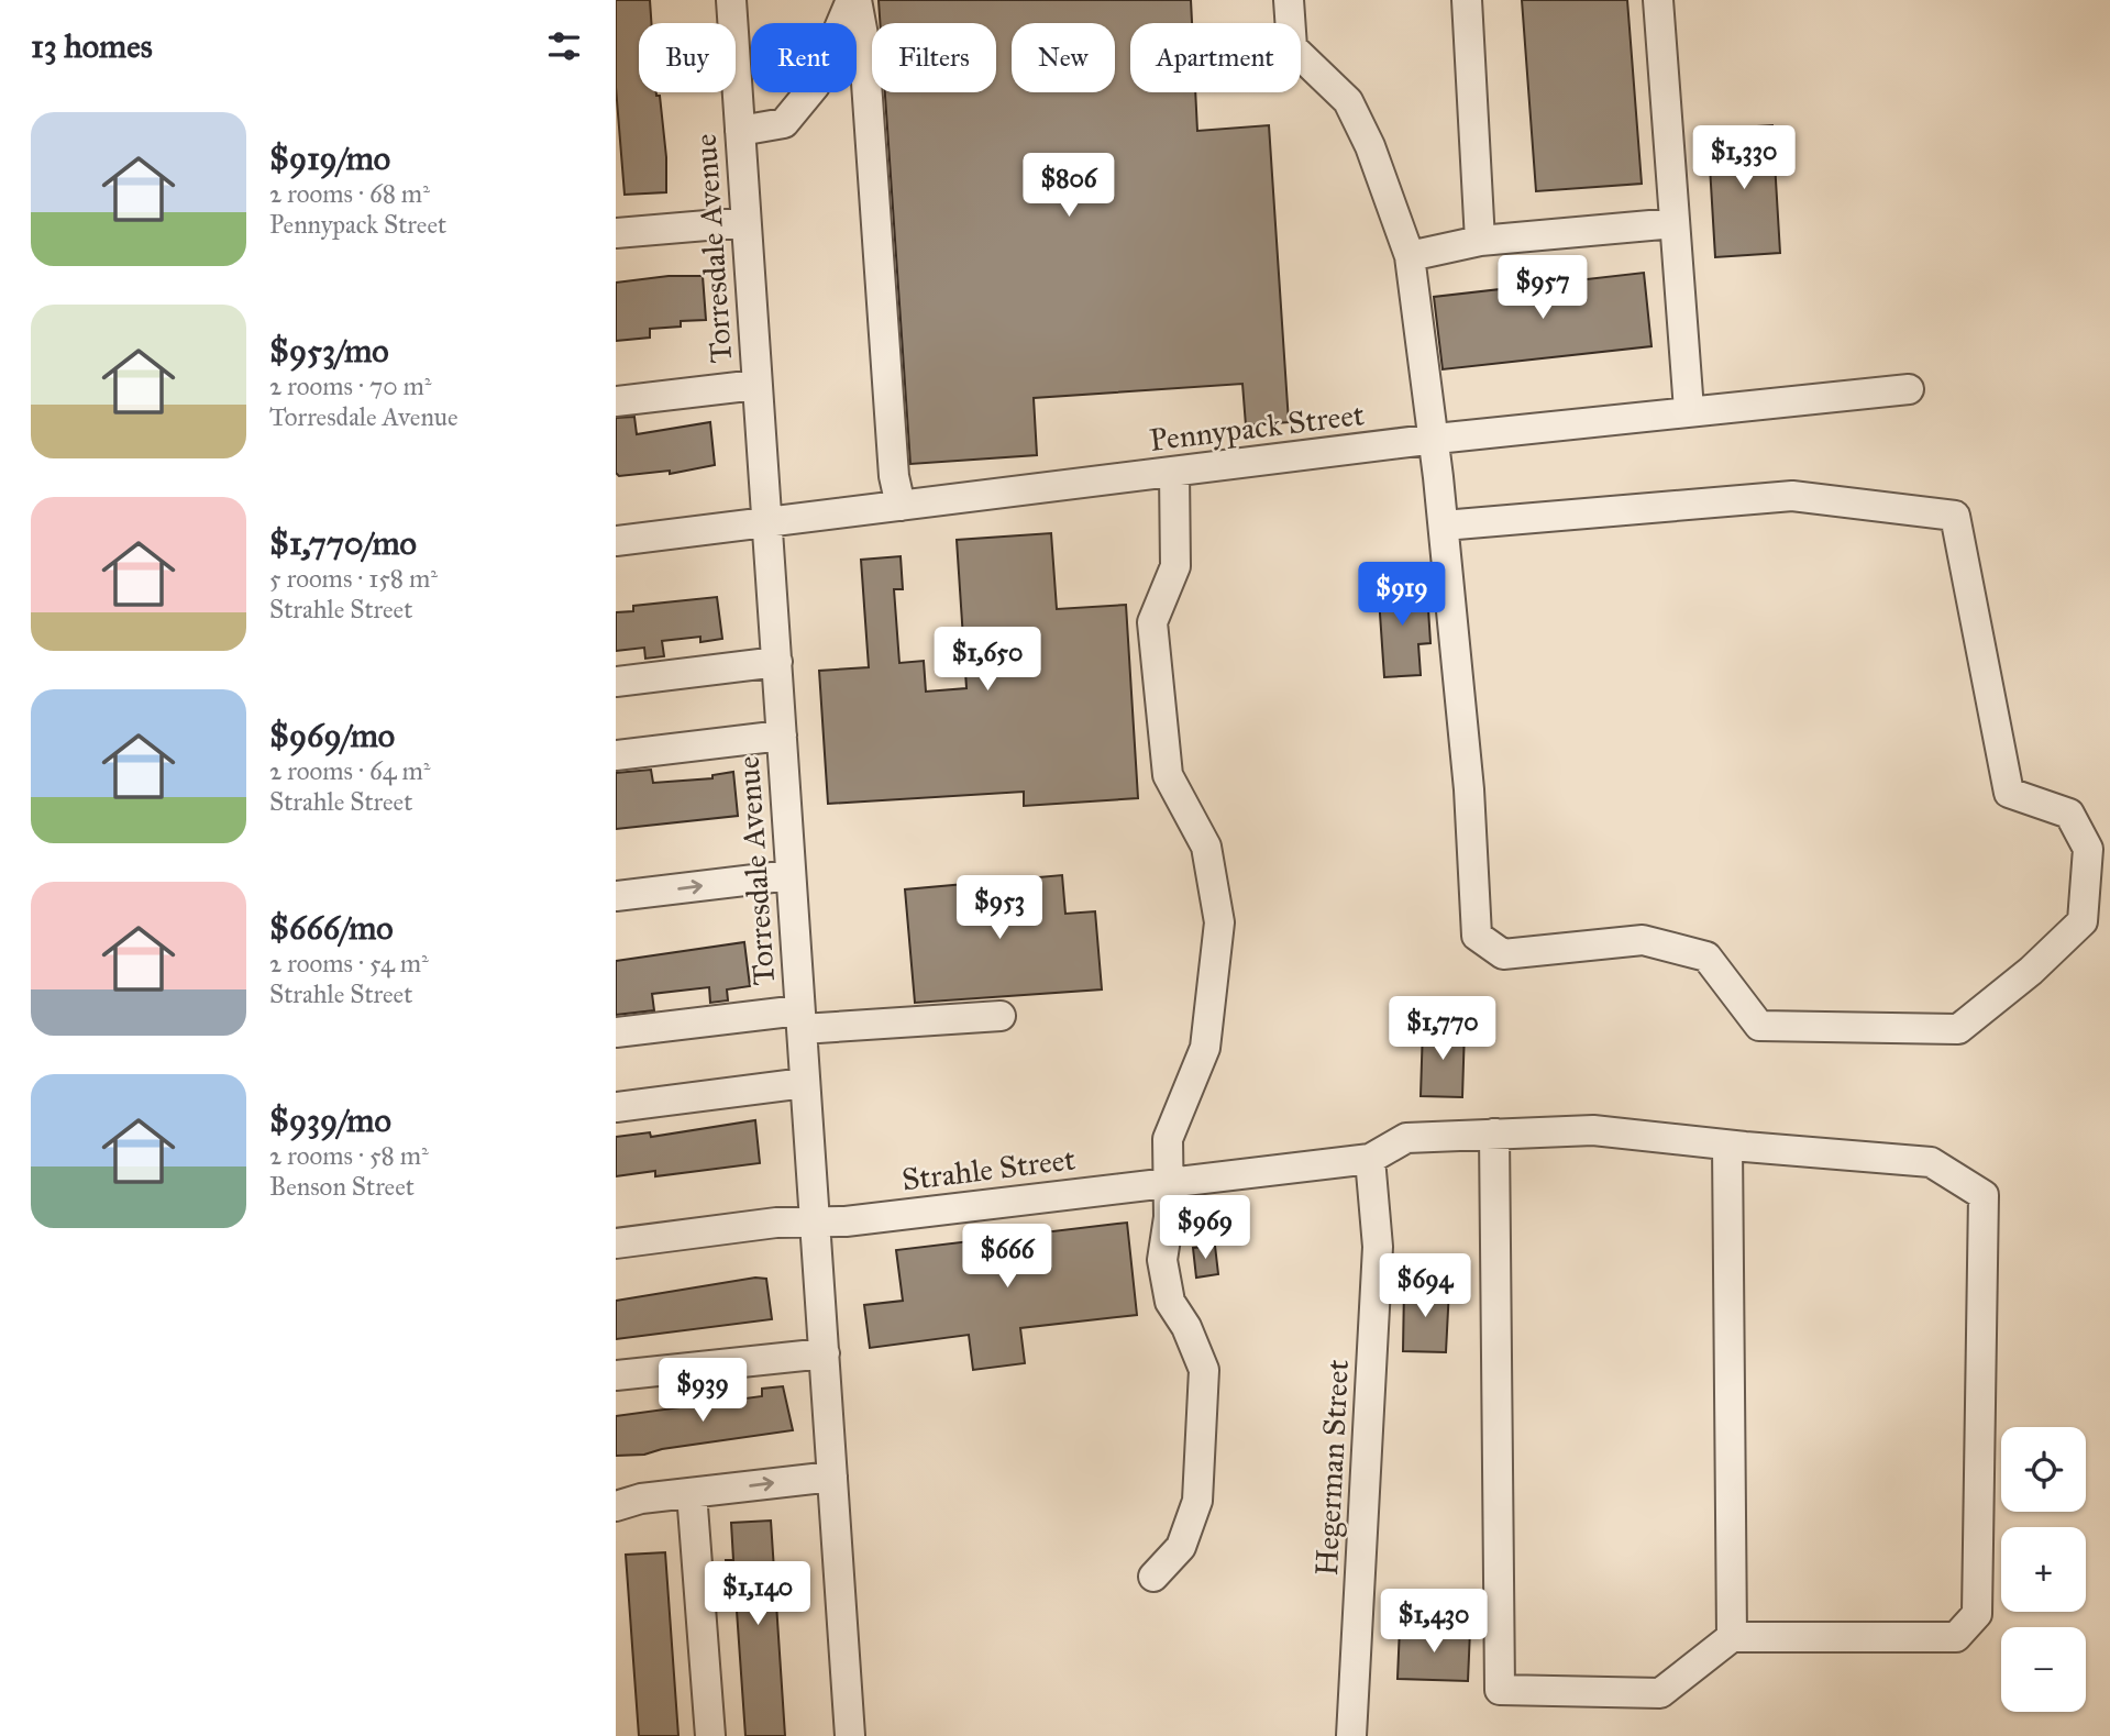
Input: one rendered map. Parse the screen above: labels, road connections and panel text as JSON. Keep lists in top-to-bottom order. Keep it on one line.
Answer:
{"streets":{"street":["Torresdale Avenue","Pennypack Street","Strahle Street","Hegerman Street"]},"crossings":[["Torresdale Avenue","Pennypack Street"],["Torresdale Avenue","Strahle Street"],["Strahle Street","Hegerman Street"]],"page":{"heading":"13 homes","chip":["Buy","Rent","Filters","New","Apartment"],"list":[{"name":"$919/mo","note":"2 rooms · 68 m² · Pennypack Street"},{"name":"$953/mo","note":"2 rooms · 70 m² · Torresdale Avenue"},{"name":"$1,770/mo","note":"5 rooms · 158 m² · Strahle Street"},{"name":"$969/mo","note":"2 rooms · 64 m² · Strahle Street"},{"name":"$666/mo","note":"2 rooms · 54 m² · Strahle Street"},{"name":"$939/mo","note":"2 rooms · 58 m² · Benson Street"}],"price":["$1,330","$806","$957","$919","$1,650","$953","$1,770","$969","$666","$694","$939","$1,140","$1,430"],"map_buttons":["+","−"]}}
